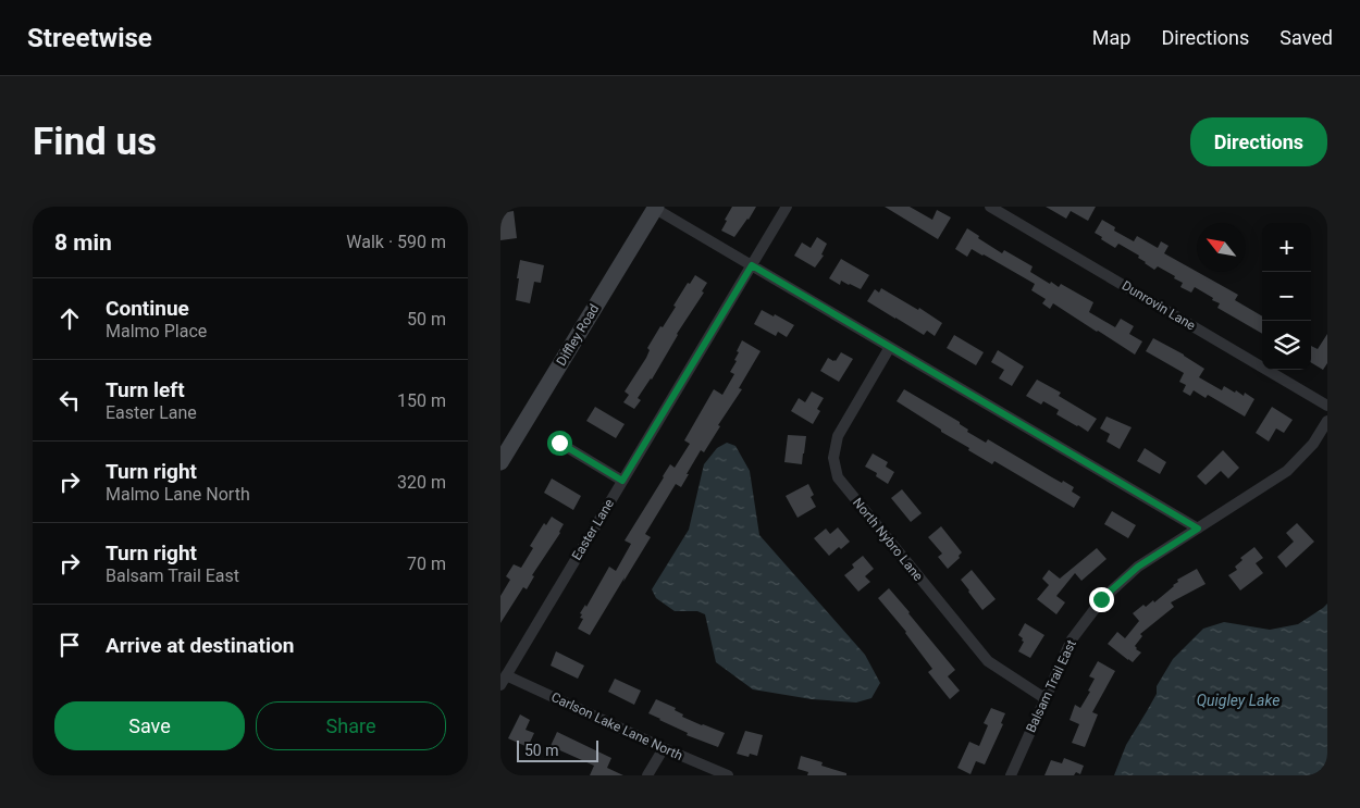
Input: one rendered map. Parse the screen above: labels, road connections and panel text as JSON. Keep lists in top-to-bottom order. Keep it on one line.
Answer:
{"streets":{"main road":["Diffley Road"],"street":["Dunrovin Lane","Easter Lane","North Nybro Lane","Balsam Trail East","Carlson Lake Lane North"]},"crossings":[["Easter Lane","Carlson Lake Lane North"],["North Nybro Lane","Balsam Trail East"]],"water":["Quigley Lake"],"scale_bar":"50 m","north":"top left","page":{"header":"Streetwise","nav":["Map","Directions","Saved"],"buttons":["Directions",["Save","Share"]],"title":"Find us","heading":["8 min","Walk · 590 m"],"map_buttons":["+","−"],"list":[["Continue","Malmo Place","50 m"],["Turn left","Easter Lane","150 m"],["Turn right","Malmo Lane North","320 m"],["Turn right","Balsam Trail East","70 m"],"Arrive at destination"],"scale":"50 m"}}
